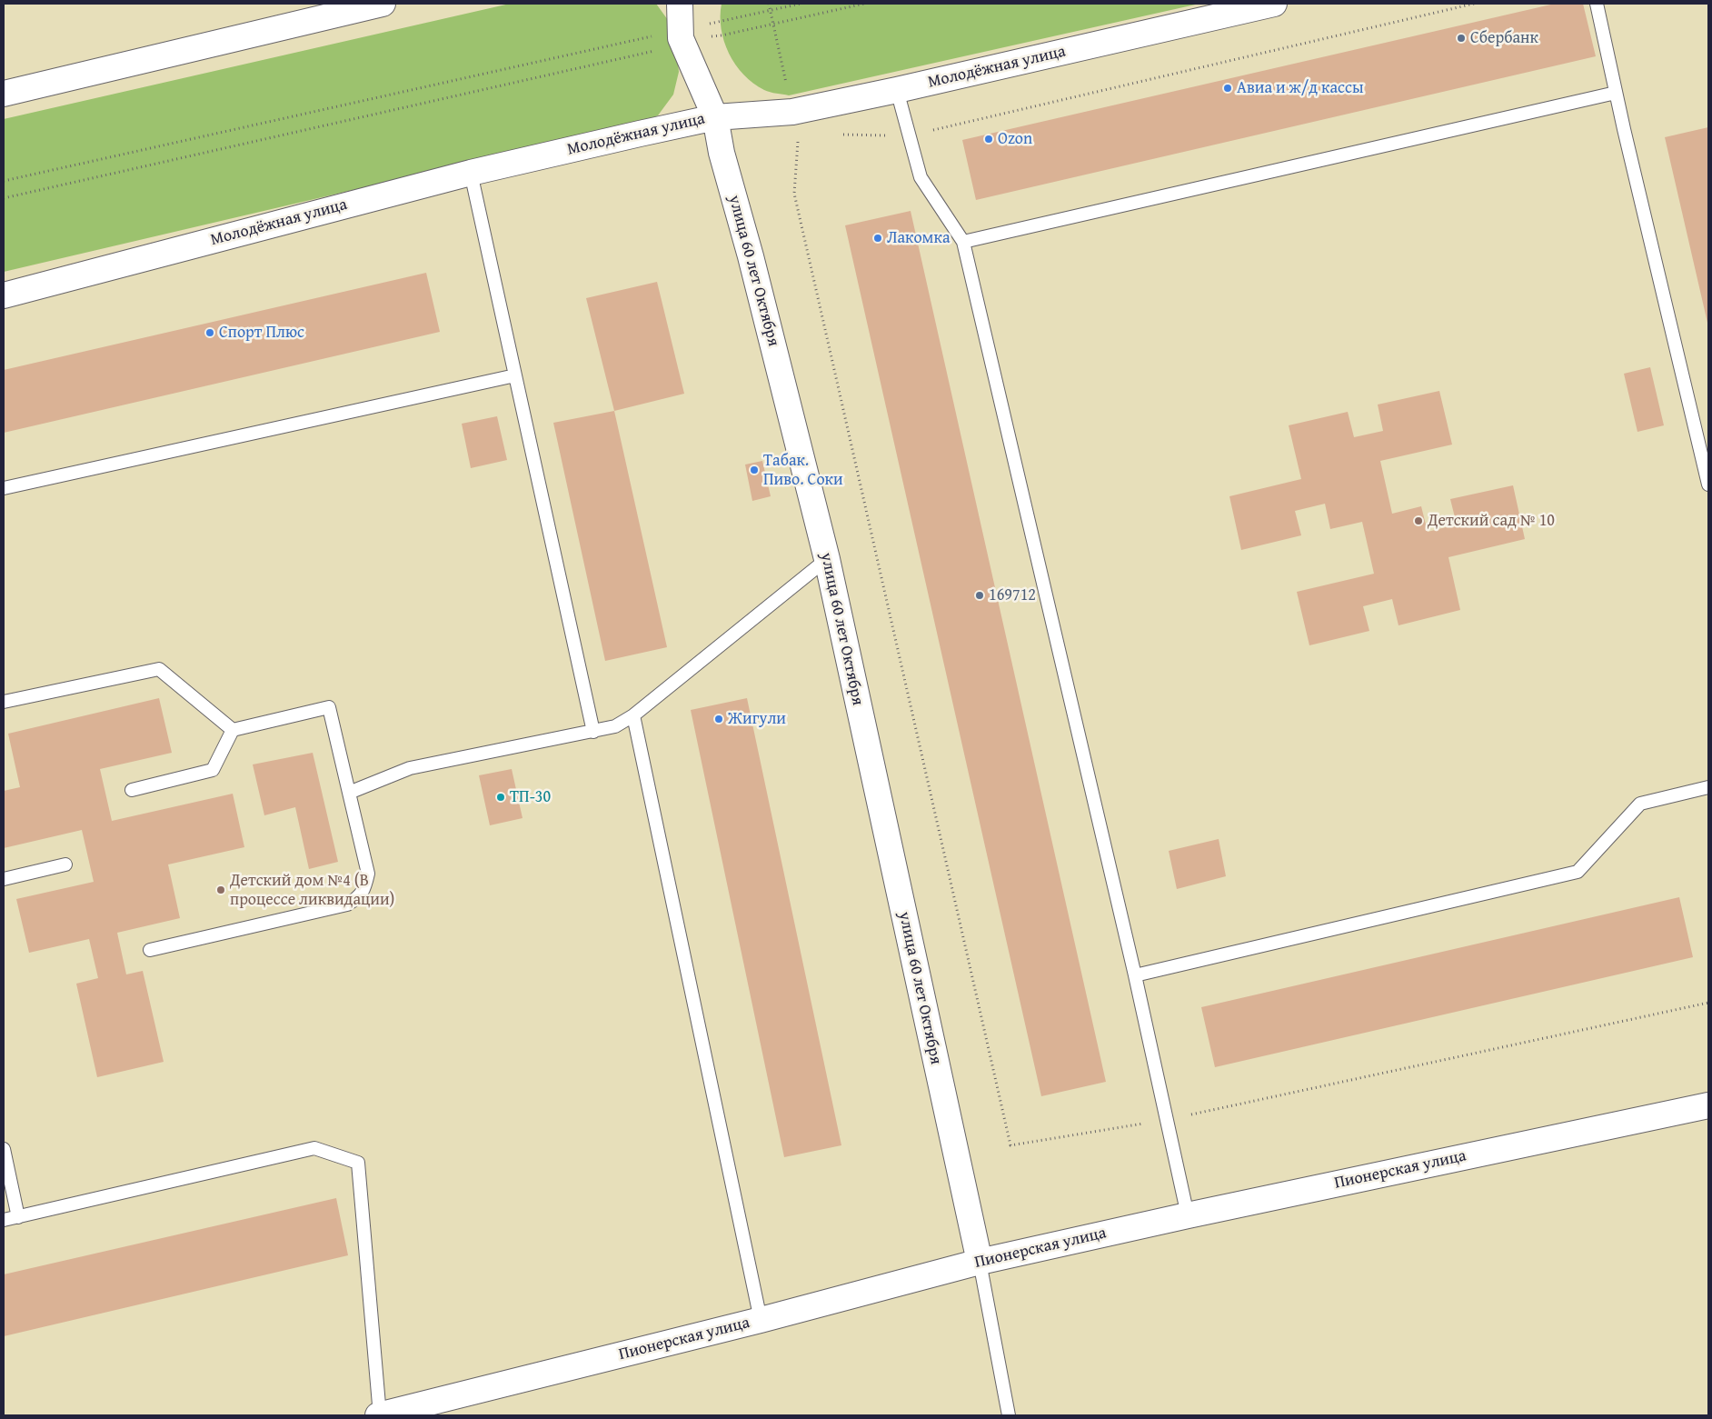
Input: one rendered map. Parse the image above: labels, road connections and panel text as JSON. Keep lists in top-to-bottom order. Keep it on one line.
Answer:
{"streets":{"street":["Молодёжная улица","улица 60 лет Октября","Пионерская улица"]},"crossings":[["Молодёжная улица","улица 60 лет Октября"],["улица 60 лет Октября","Пионерская улица"]],"places":["Сбербанк","Авиа и ж/д кассы","Ozon","Лакомка","Спорт Плюс","Табак. Пиво. Соки","Детский сад № 10","169712","Жигули","ТП-30","Детский дом №4 (В процессе ликвидации)"]}
